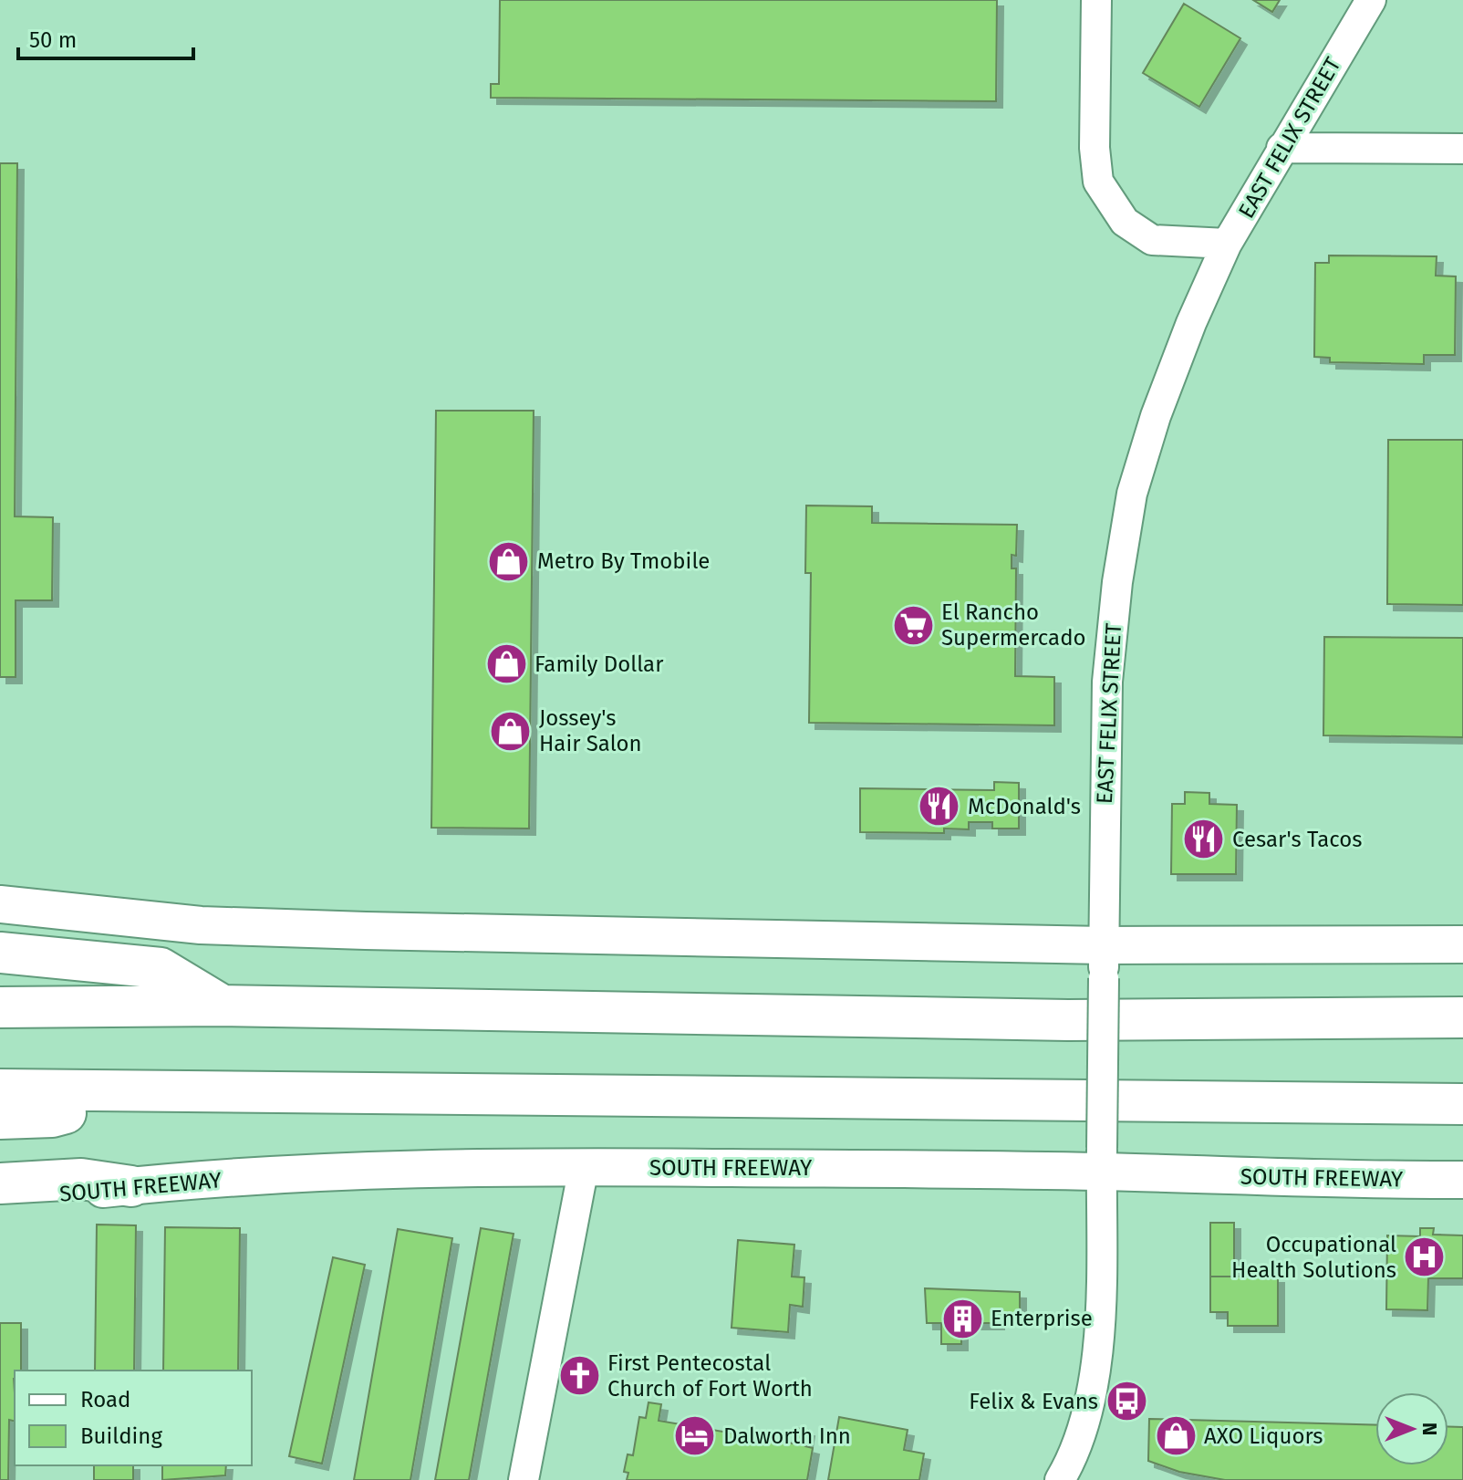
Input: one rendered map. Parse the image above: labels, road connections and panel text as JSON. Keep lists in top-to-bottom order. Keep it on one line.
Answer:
{"streets":{"main road":["SOUTH FREEWAY"],"street":["EAST FELIX STREET"]},"crossings":[["EAST FELIX STREET","SOUTH FREEWAY"]],"places":{"shop":["Metro By Tmobile","Family Dollar","Jossey's Hair Salon","AXO Liquors"],"supermarket":["El Rancho Supermercado"],"restaurant":["McDonald's","Cesar's Tacos"],"hospital":["Occupational Health Solutions"],"building":["Enterprise"],"church":["First Pentecostal Church of Fort Worth"],"bus stop":["Felix & Evans"],"hotel":["Dalworth Inn"]},"legend":["Road","Building"],"scale_bar":"50 m","north":"right"}
